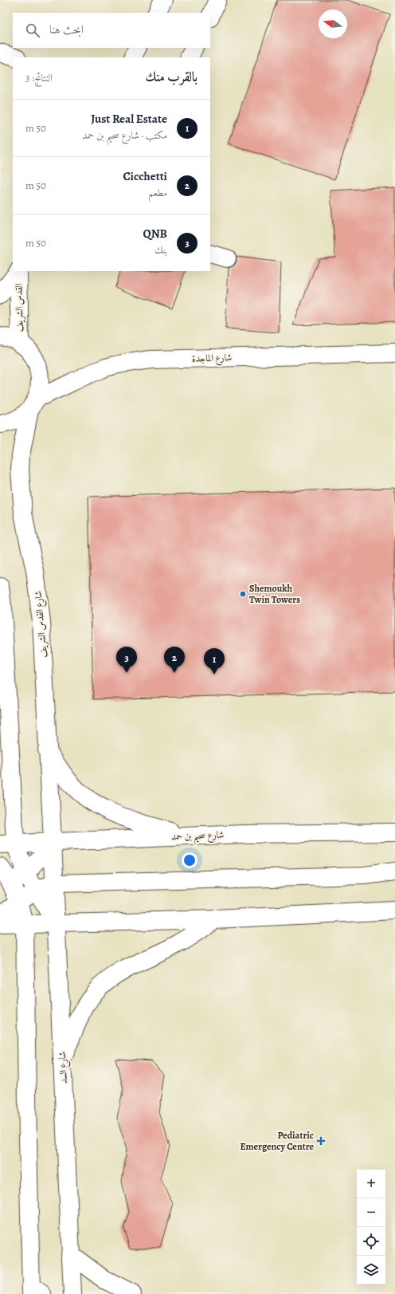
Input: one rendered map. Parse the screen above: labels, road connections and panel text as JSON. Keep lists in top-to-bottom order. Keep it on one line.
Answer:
{"streets":{"main road":["القدس الشريف","شارع الماجدة","شارع القدس الشريف","شارع سحيم بن حمد","شارع السد"]},"crossings":[["القدس الشريف","شارع القدس الشريف"],["شارع الماجدة","شارع القدس الشريف"],["شارع القدس الشريف","شارع سحيم بن حمد"],["شارع القدس الشريف","شارع السد"],["شارع سحيم بن حمد","شارع السد"]],"places":{"other":["Shemoukh Twin Towers"],"health":["Pediatric Emergency Centre"]},"north":"left","page":{"search":"ابحث هنا","heading":["بالقرب منك","النتائج: 3"],"list":[{"mark":"1","name":"Just Real Estate","note":"مكتب · شارع سحيم بن حمد","value":"50 m"},{"mark":"2","name":"Cicchetti","note":"مطعم","value":"50 m"},{"mark":"3","name":"QNB","note":"بنك","value":"50 m"}],"pins":["2","3","1"],"map_buttons":["+","−"]}}
